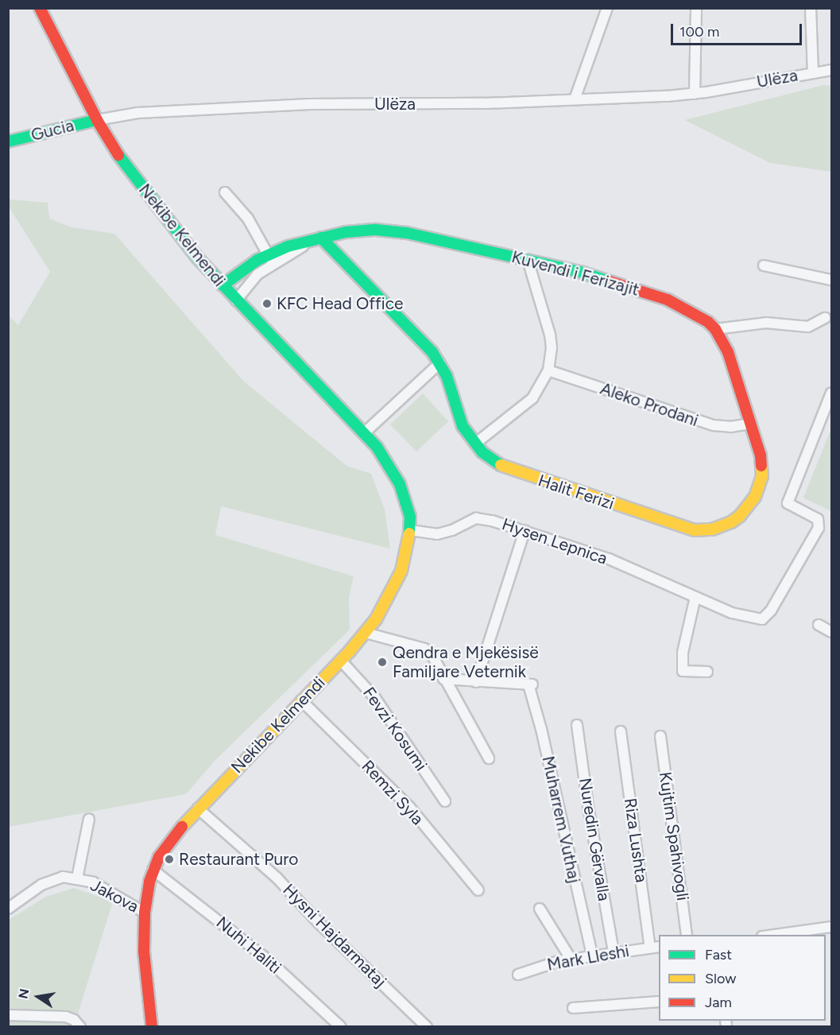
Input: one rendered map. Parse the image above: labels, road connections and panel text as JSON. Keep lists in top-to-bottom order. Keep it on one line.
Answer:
{"streets":{"street":["Ulëza","Gucia","Nekibe Kelmendi","Kuvendi i Ferizajit","Aleko Prodani","Halit Ferizi","Hysen Lepnica","Fevzi Kosumi","Remzi Syla","Muharrem Vuthaj","Kujtim Spahivogli","Nuredin Gërvalla","Riza Lushta","Jakova","Hysni Hajdarmataj","Nuhi Haliti","Mark Lleshi"]},"crossings":[["Ulëza","Gucia"],["Ulëza","Nekibe Kelmendi"],["Gucia","Nekibe Kelmendi"],["Nekibe Kelmendi","Hysen Lepnica"],["Nekibe Kelmendi","Fevzi Kosumi"],["Nekibe Kelmendi","Remzi Syla"],["Nekibe Kelmendi","Jakova"],["Nekibe Kelmendi","Hysni Hajdarmataj"],["Nekibe Kelmendi","Nuhi Haliti"],["Kuvendi i Ferizajit","Halit Ferizi"],["Aleko Prodani","Halit Ferizi"],["Muharrem Vuthaj","Mark Lleshi"],["Nuredin Gërvalla","Mark Lleshi"],["Riza Lushta","Mark Lleshi"]],"places":["KFC Head Office","Qendra e Mjekësisë Familjare Veternik","Restaurant Puro"],"legend":["Fast","Slow","Jam"],"scale_bar":"100 m","north":"left"}
